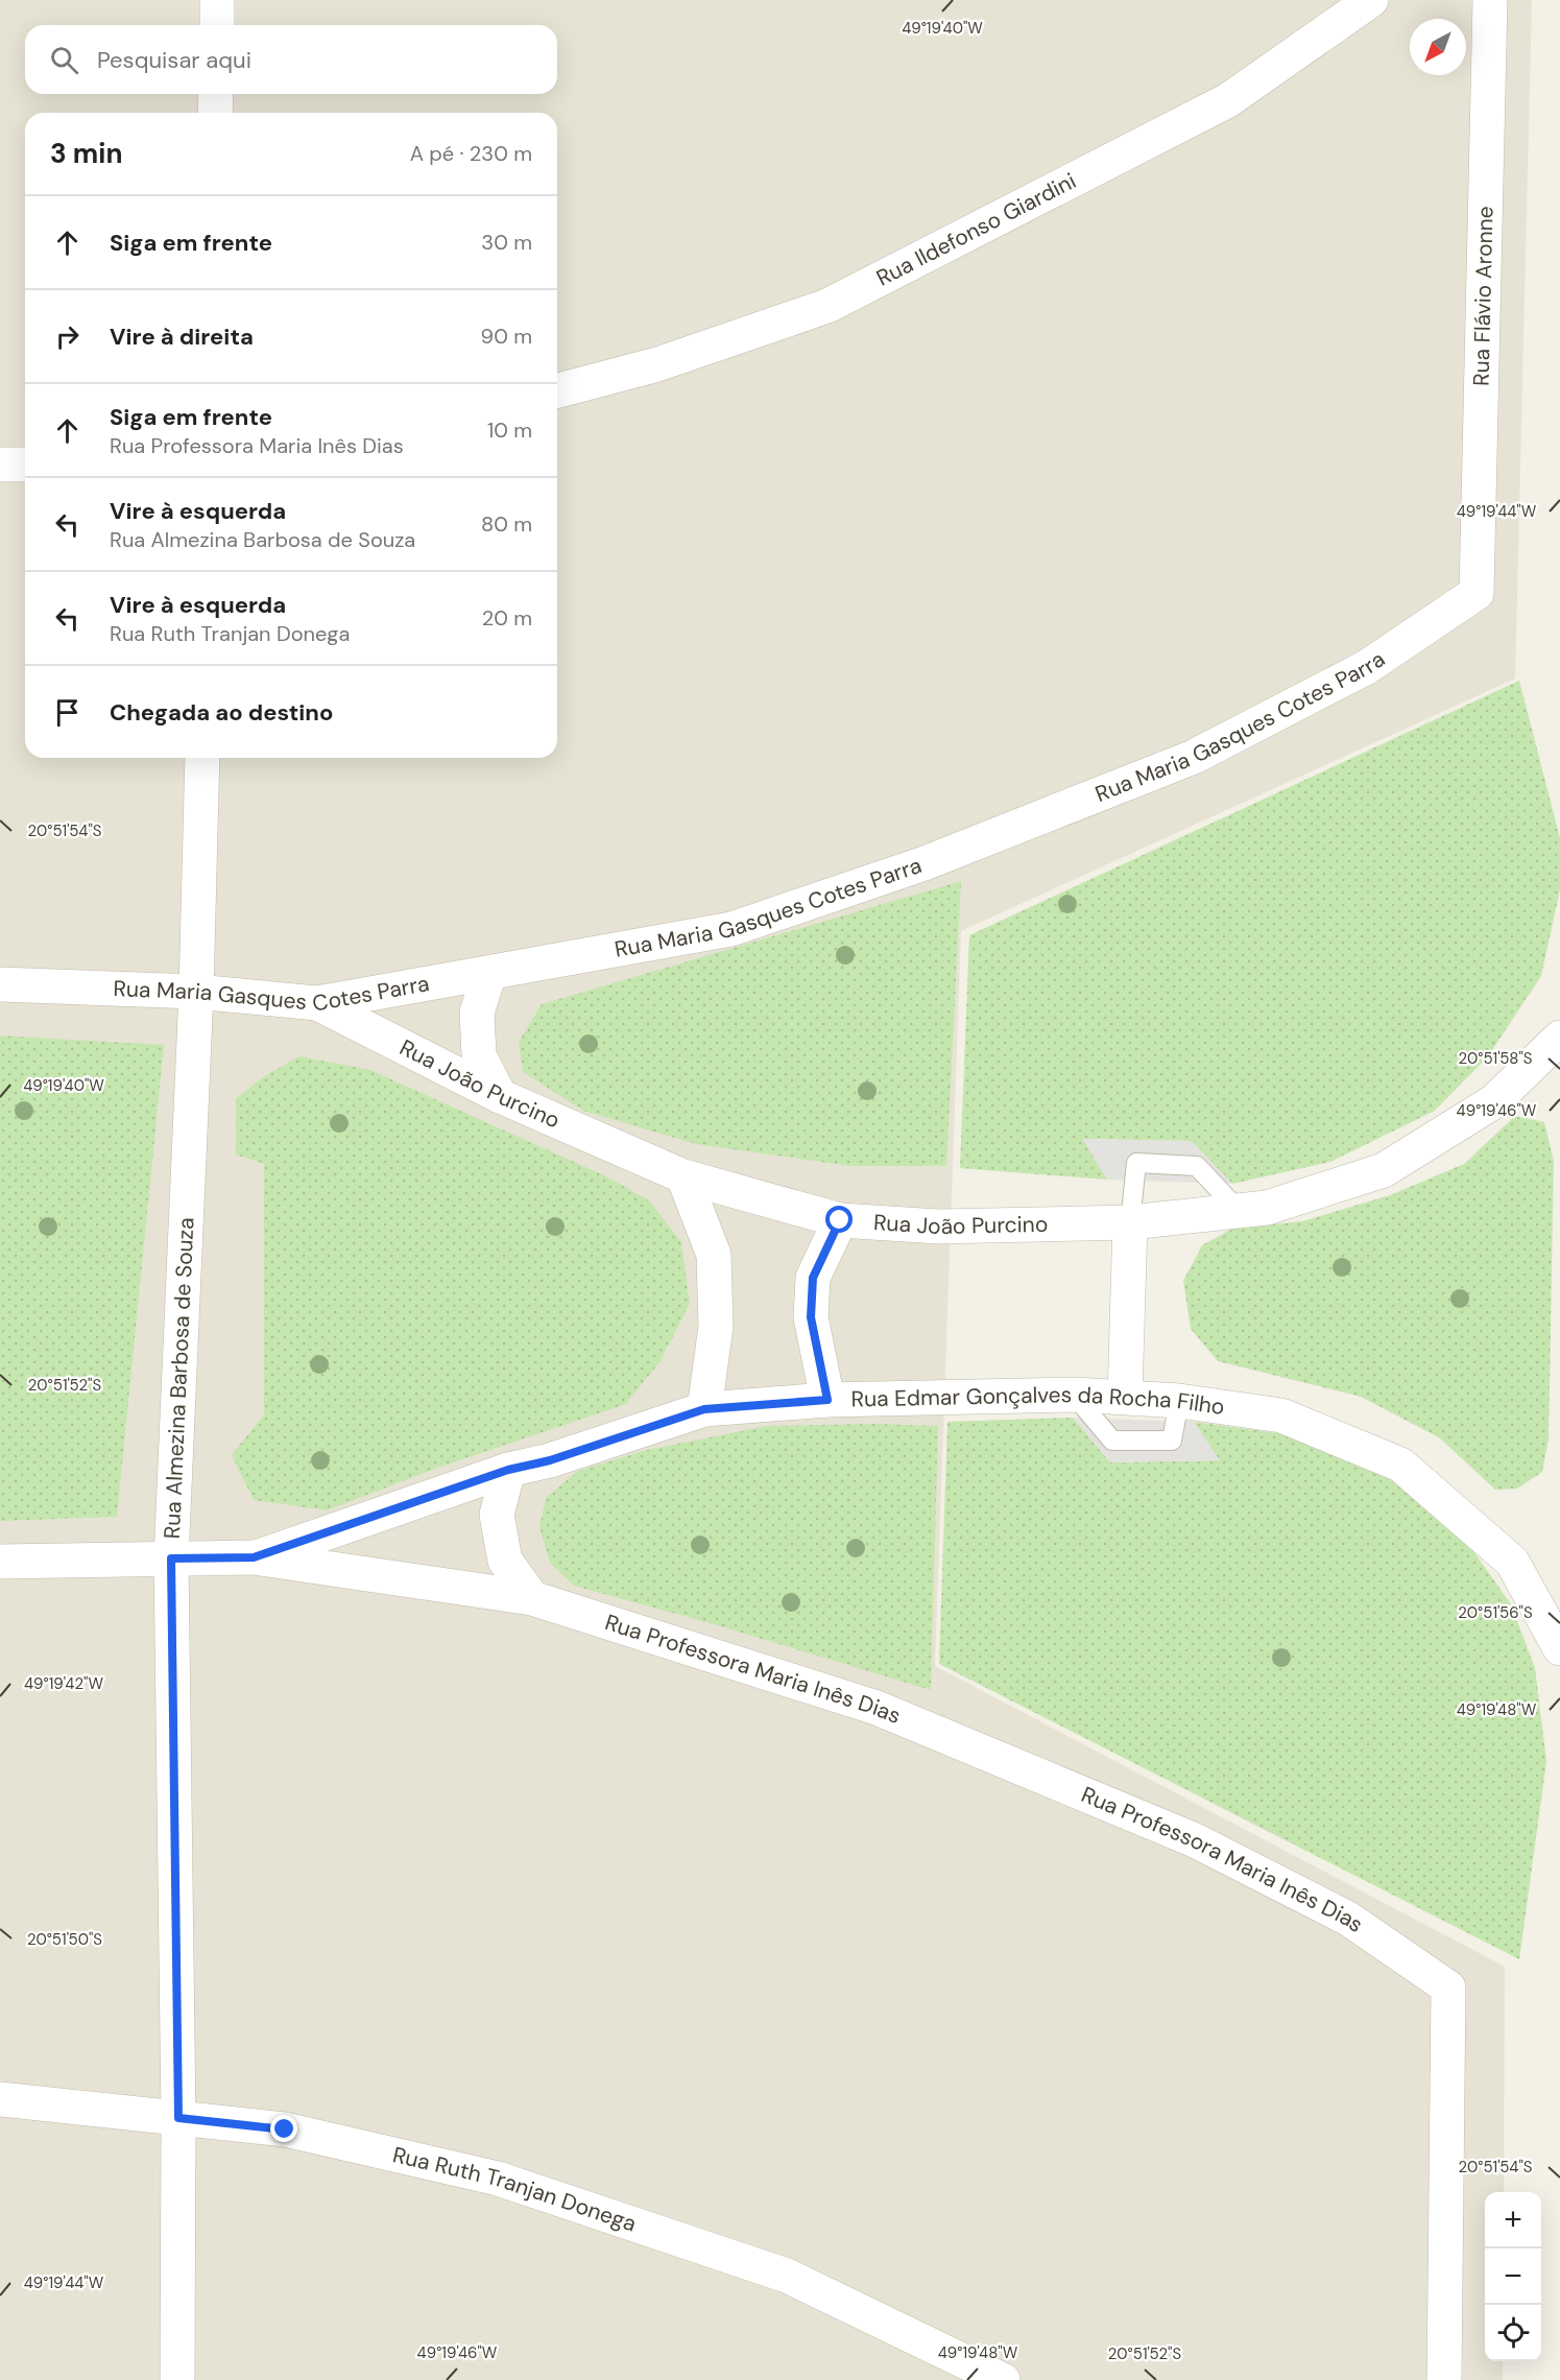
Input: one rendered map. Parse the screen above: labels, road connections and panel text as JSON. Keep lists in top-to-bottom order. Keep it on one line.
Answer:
{"streets":{"street":["Rua Ildefonso Giardini","Rua Flávio Aronne","Rua Maria Gasques Cotes Parra","Rua João Purcino","Rua Almezina Barbosa de Souza","Rua Edmar Gonçalves da Rocha Filho","Rua Professora Maria Inês Dias","Rua Ruth Tranjan Donega"]},"crossings":[["Rua Flávio Aronne","Rua Maria Gasques Cotes Parra"],["Rua Maria Gasques Cotes Parra","Rua João Purcino"],["Rua Maria Gasques Cotes Parra","Rua Almezina Barbosa de Souza"],["Rua Almezina Barbosa de Souza","Rua Professora Maria Inês Dias"],["Rua Almezina Barbosa de Souza","Rua Ruth Tranjan Donega"],["Rua Edmar Gonçalves da Rocha Filho","Rua Professora Maria Inês Dias"]],"north":"bottom left","page":{"search":"Pesquisar aqui","heading":["3 min","A pé · 230 m"],"list":[["Siga em frente","30 m"],["Vire à direita","90 m"],["Siga em frente","Rua Professora Maria Inês Dias","10 m"],["Vire à esquerda","Rua Almezina Barbosa de Souza","80 m"],["Vire à esquerda","Rua Ruth Tranjan Donega","20 m"],"Chegada ao destino"],"map_buttons":["+","−"]},"coordinates":["49°19'40\"W","49°19'44\"W","20°51'54\"S","20°51'58\"S","49°19'46\"W","20°51'52\"S","20°51'56\"S","49°19'42\"W","49°19'48\"W","20°51'50\"S"]}
